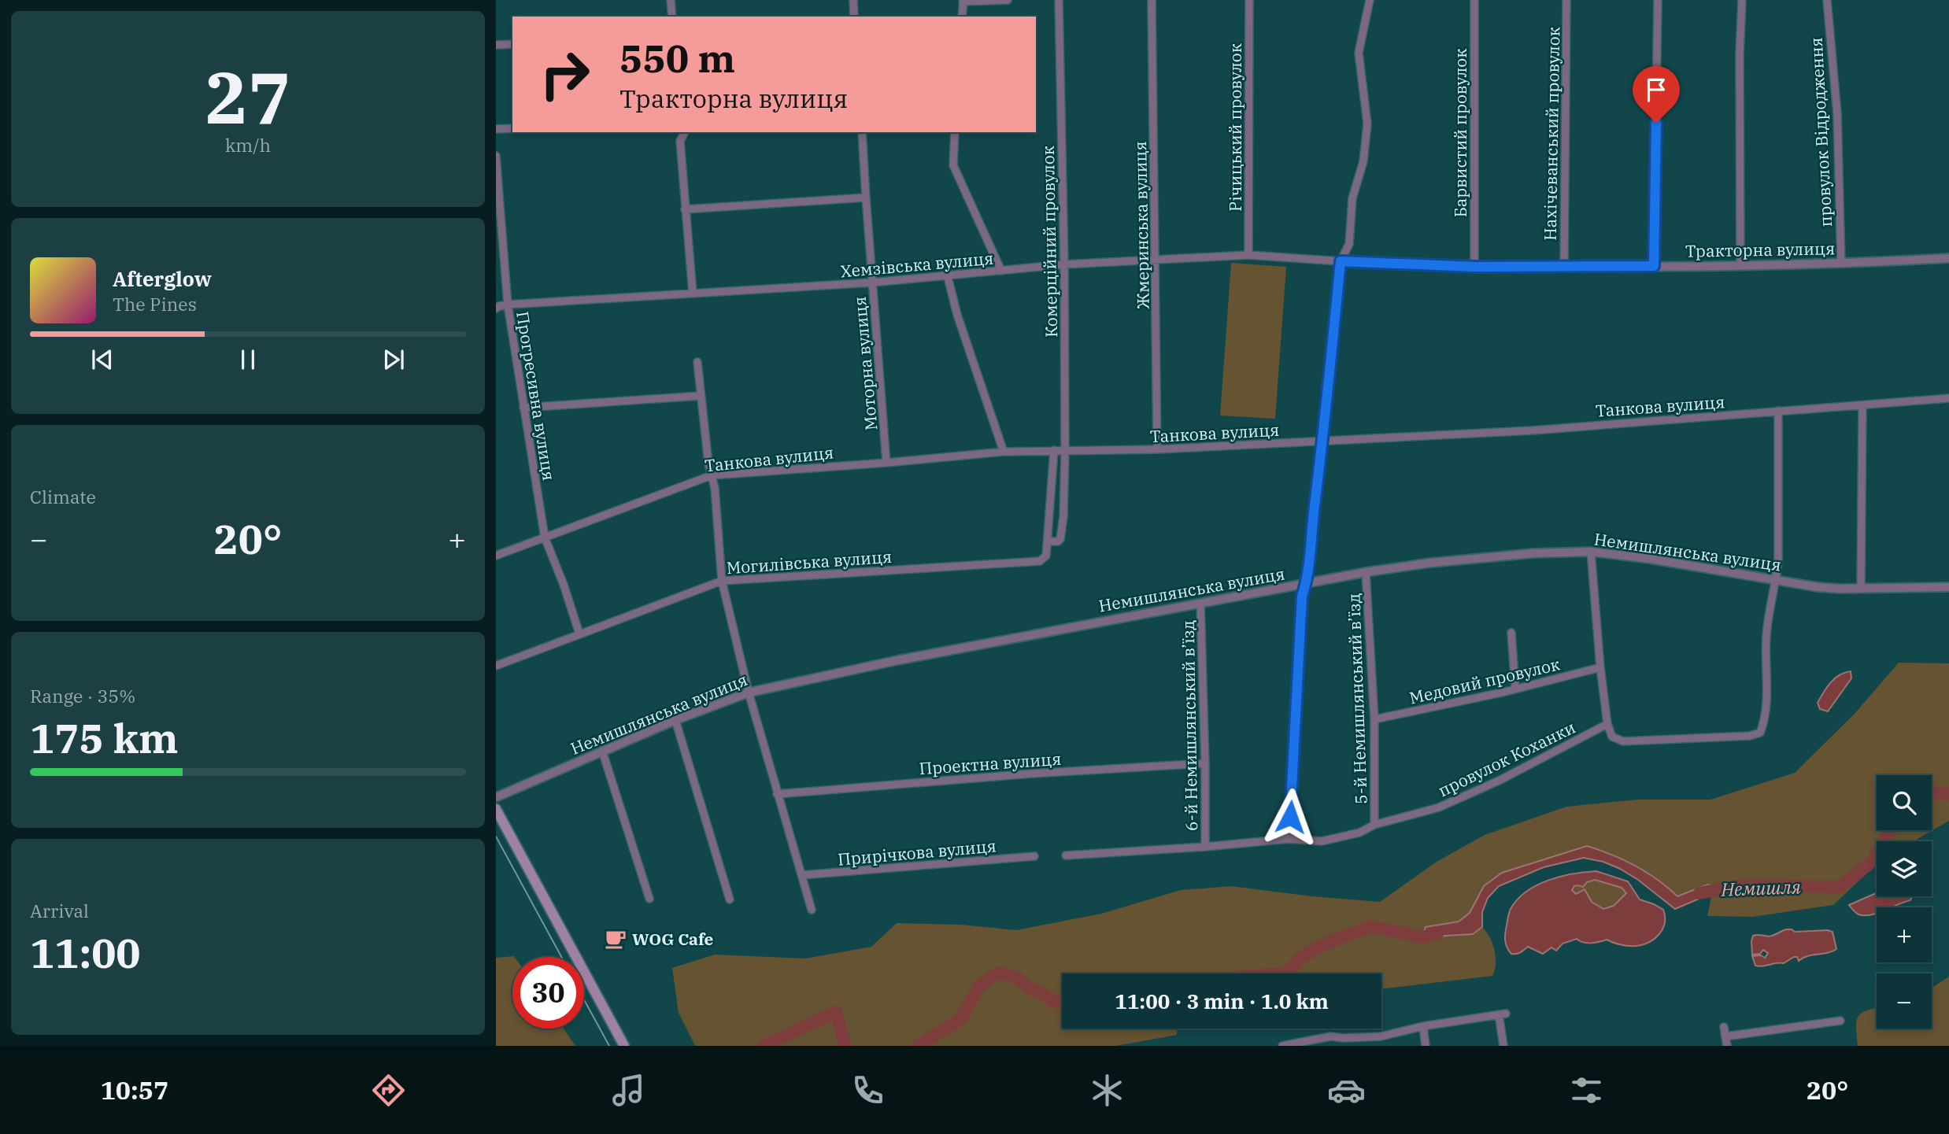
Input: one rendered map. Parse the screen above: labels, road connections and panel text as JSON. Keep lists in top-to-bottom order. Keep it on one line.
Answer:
{"streets":{"street":["Річицький провулок","провулок Відродження","Барвистий провулок","Нахічеванський провулок","Жмеринська вулиця","Комерційний провулок","Тракторна вулиця","Хемзівська вулиця","Моторна вулиця","Прогресивна вулиця","Танкова вулиця","Немишлянська вулиця","Могилівська вулиця","Медовий провулок","5-й Немишлянський в’їзд","6-й Немишлянський в’їзд","провулок Коханки","Проектна вулиця","Прирічкова вулиця"]},"crossings":[["Річицький провулок","Хемзівська вулиця"],["провулок Відродження","Тракторна вулиця"],["Барвистий провулок","Тракторна вулиця"],["Нахічеванський провулок","Тракторна вулиця"],["Жмеринська вулиця","Хемзівська вулиця"],["Жмеринська вулиця","Танкова вулиця"],["Комерційний провулок","Хемзівська вулиця"],["Комерційний провулок","Танкова вулиця"],["Комерційний провулок","Могилівська вулиця"],["Тракторна вулиця","Хемзівська вулиця"],["Хемзівська вулиця","Моторна вулиця"],["Хемзівська вулиця","Прогресивна вулиця"],["Моторна вулиця","Танкова вулиця"],["Прогресивна вулиця","Танкова вулиця"],["Прогресивна вулиця","Могилівська вулиця"],["Немишлянська вулиця","5-й Немишлянський в’їзд"],["Немишлянська вулиця","6-й Немишлянський в’їзд"],["Медовий провулок","5-й Немишлянський в’їзд"],["5-й Немишлянський в’їзд","провулок Коханки"],["6-й Немишлянський в’їзд","Проектна вулиця"]],"water":["Немишля"],"places":{"cafe":["WOG Cafe"]},"page":{"tile":[["27","km/h"],"Climate",["Range · 35%","175 km"],["Arrival","11:00"]],"turn":["550 m","Тракторна вулиця"],"song":["Afterglow","The Pines"],"heat":["−","20°","+"],"map_buttons":["+","−"],"limit":"30","trip":"11:00 · 3 min · 1.0 km","tabs":["10:57","20°"]}}
